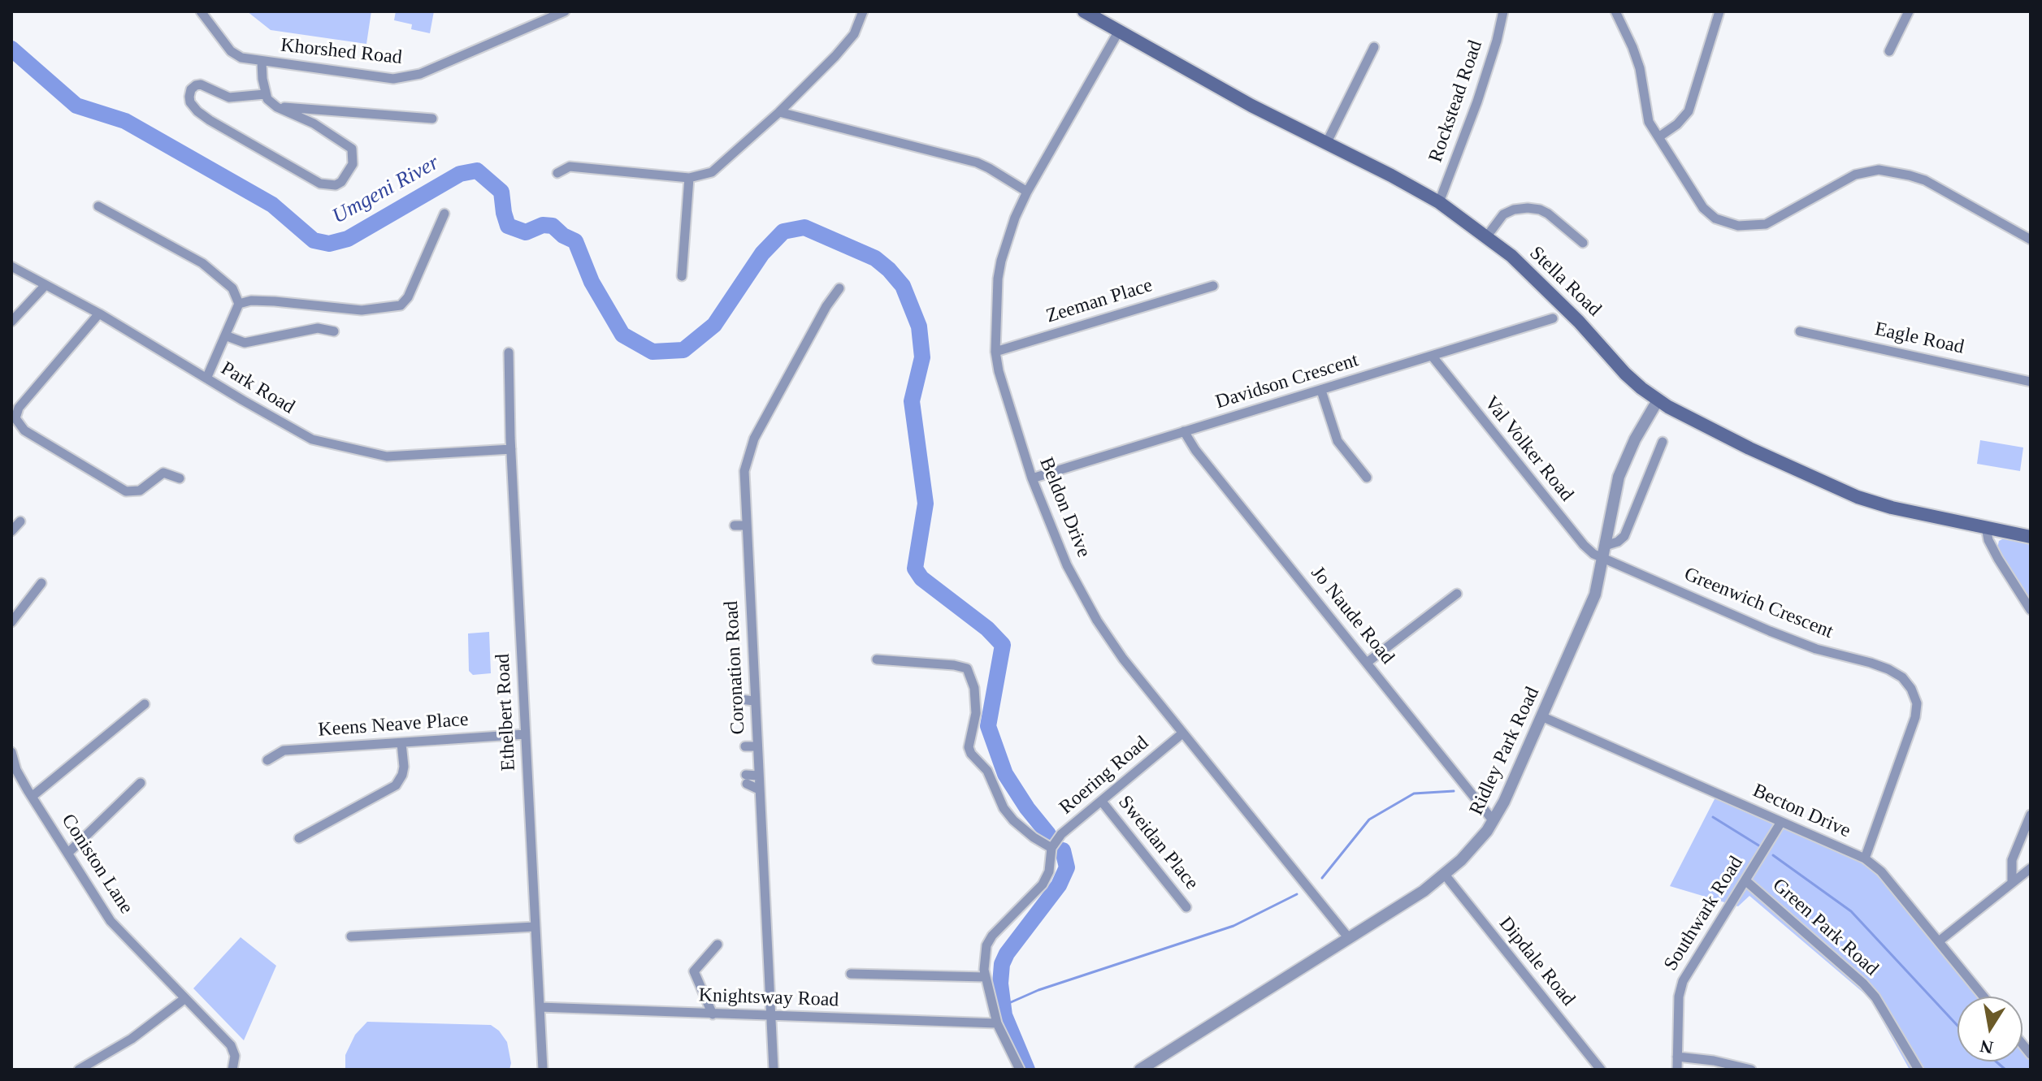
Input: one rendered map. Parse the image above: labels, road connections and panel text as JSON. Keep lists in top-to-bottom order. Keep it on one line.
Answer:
{"streets":{"main road":["Stella Road"],"street":["Khorshed Road","Rockstead Road","Zeeman Place","Eagle Road","Davidson Crescent","Park Road","Val Volker Road","Beldon Drive","Greenwich Crescent","Jo Naude Road","Coronation Road","Ethelbert Road","Keens Neave Place","Ridley Park Road","Roering Road","Becton Drive","Sweidan Place","Coniston Lane","Southwark Road","Green Park Road","Dipdale Road","Knightsway Road"]},"crossings":[["Rockstead Road","Stella Road"],["Stella Road","Beldon Drive"],["Stella Road","Ridley Park Road"],["Zeeman Place","Beldon Drive"],["Davidson Crescent","Val Volker Road"],["Davidson Crescent","Beldon Drive"],["Davidson Crescent","Jo Naude Road"],["Park Road","Ethelbert Road"],["Val Volker Road","Greenwich Crescent"],["Val Volker Road","Ridley Park Road"],["Beldon Drive","Ridley Park Road"],["Beldon Drive","Roering Road"],["Greenwich Crescent","Ridley Park Road"],["Greenwich Crescent","Becton Drive"],["Jo Naude Road","Ridley Park Road"],["Coronation Road","Knightsway Road"],["Ethelbert Road","Keens Neave Place"],["Ethelbert Road","Knightsway Road"],["Ridley Park Road","Becton Drive"],["Ridley Park Road","Dipdale Road"],["Roering Road","Sweidan Place"],["Becton Drive","Southwark Road"],["Southwark Road","Green Park Road"]],"water":["Umgeni River"],"north":"bottom"}
